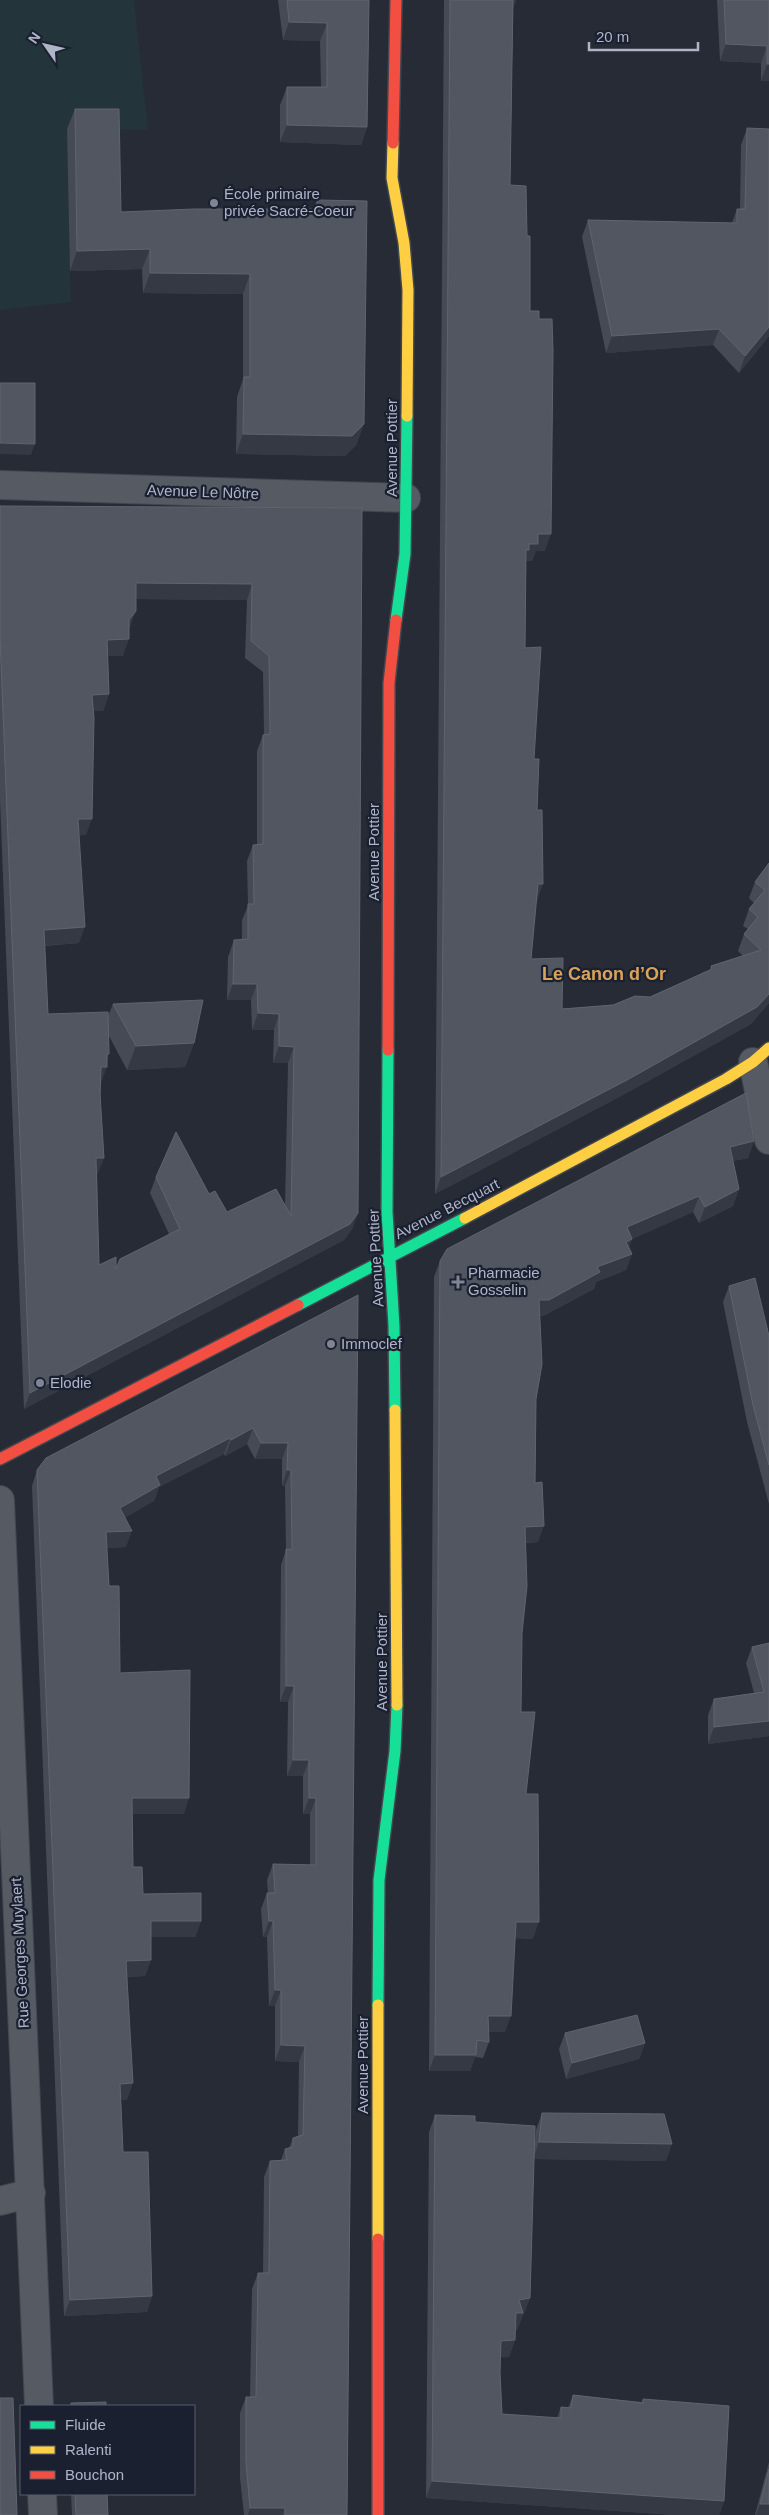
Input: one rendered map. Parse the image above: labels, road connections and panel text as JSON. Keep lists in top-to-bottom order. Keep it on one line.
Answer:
{"streets":{"street":["Avenue Pottier","Avenue Le Nôtre","Avenue Becquart","Rue Georges Muylaert"]},"crossings":[["Avenue Pottier","Avenue Le Nôtre"],["Avenue Pottier","Avenue Becquart"]],"districts":["Le Canon d’Or"],"places":{"other":["École primaire privée Sacré-Coeur","Immoclef","Elodie"],"health":["Pharmacie Gosselin"]},"legend":["Fluide","Ralenti","Bouchon"],"scale_bar":"20 m","north":"top left"}
